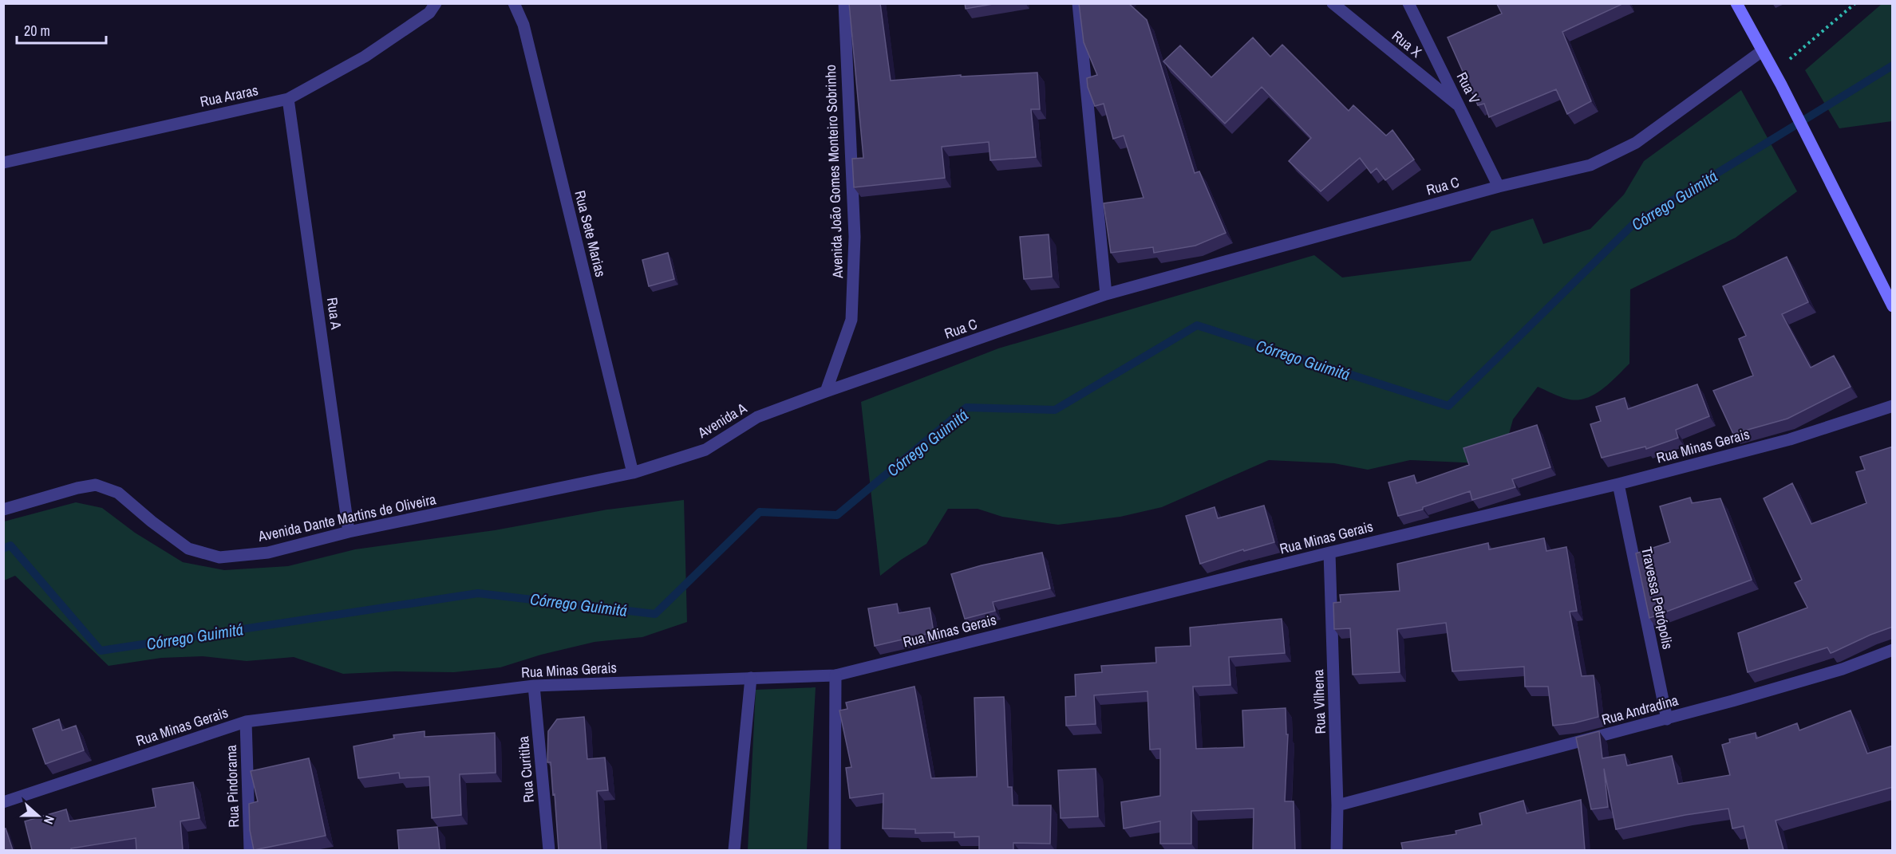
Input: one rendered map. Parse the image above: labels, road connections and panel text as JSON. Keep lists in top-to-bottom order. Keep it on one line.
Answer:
{"streets":{"street":["Rua X","Rua V","Rua Araras","Avenida João Gomes Monteiro Sobrinho","Rua C","Rua Sete Marias","Rua A","Avenida A","Rua Minas Gerais","Avenida Dante Martins de Oliveira","Travessa Petrópolis","Rua Vilhena","Rua Andradina","Rua Curitiba","Rua Pindorama"]},"crossings":[["Rua X","Rua V"],["Rua V","Rua C"],["Rua Araras","Rua A"],["Avenida João Gomes Monteiro Sobrinho","Rua C"],["Avenida João Gomes Monteiro Sobrinho","Avenida A"],["Rua C","Avenida A"],["Rua Sete Marias","Avenida A"],["Rua Sete Marias","Avenida Dante Martins de Oliveira"],["Rua A","Avenida Dante Martins de Oliveira"],["Avenida A","Avenida Dante Martins de Oliveira"],["Rua Minas Gerais","Travessa Petrópolis"],["Rua Minas Gerais","Rua Vilhena"],["Rua Minas Gerais","Rua Curitiba"],["Rua Minas Gerais","Rua Pindorama"],["Travessa Petrópolis","Rua Andradina"],["Rua Vilhena","Rua Andradina"]],"water":["Córrego Guimitá"],"scale_bar":"20 m","north":"right"}
